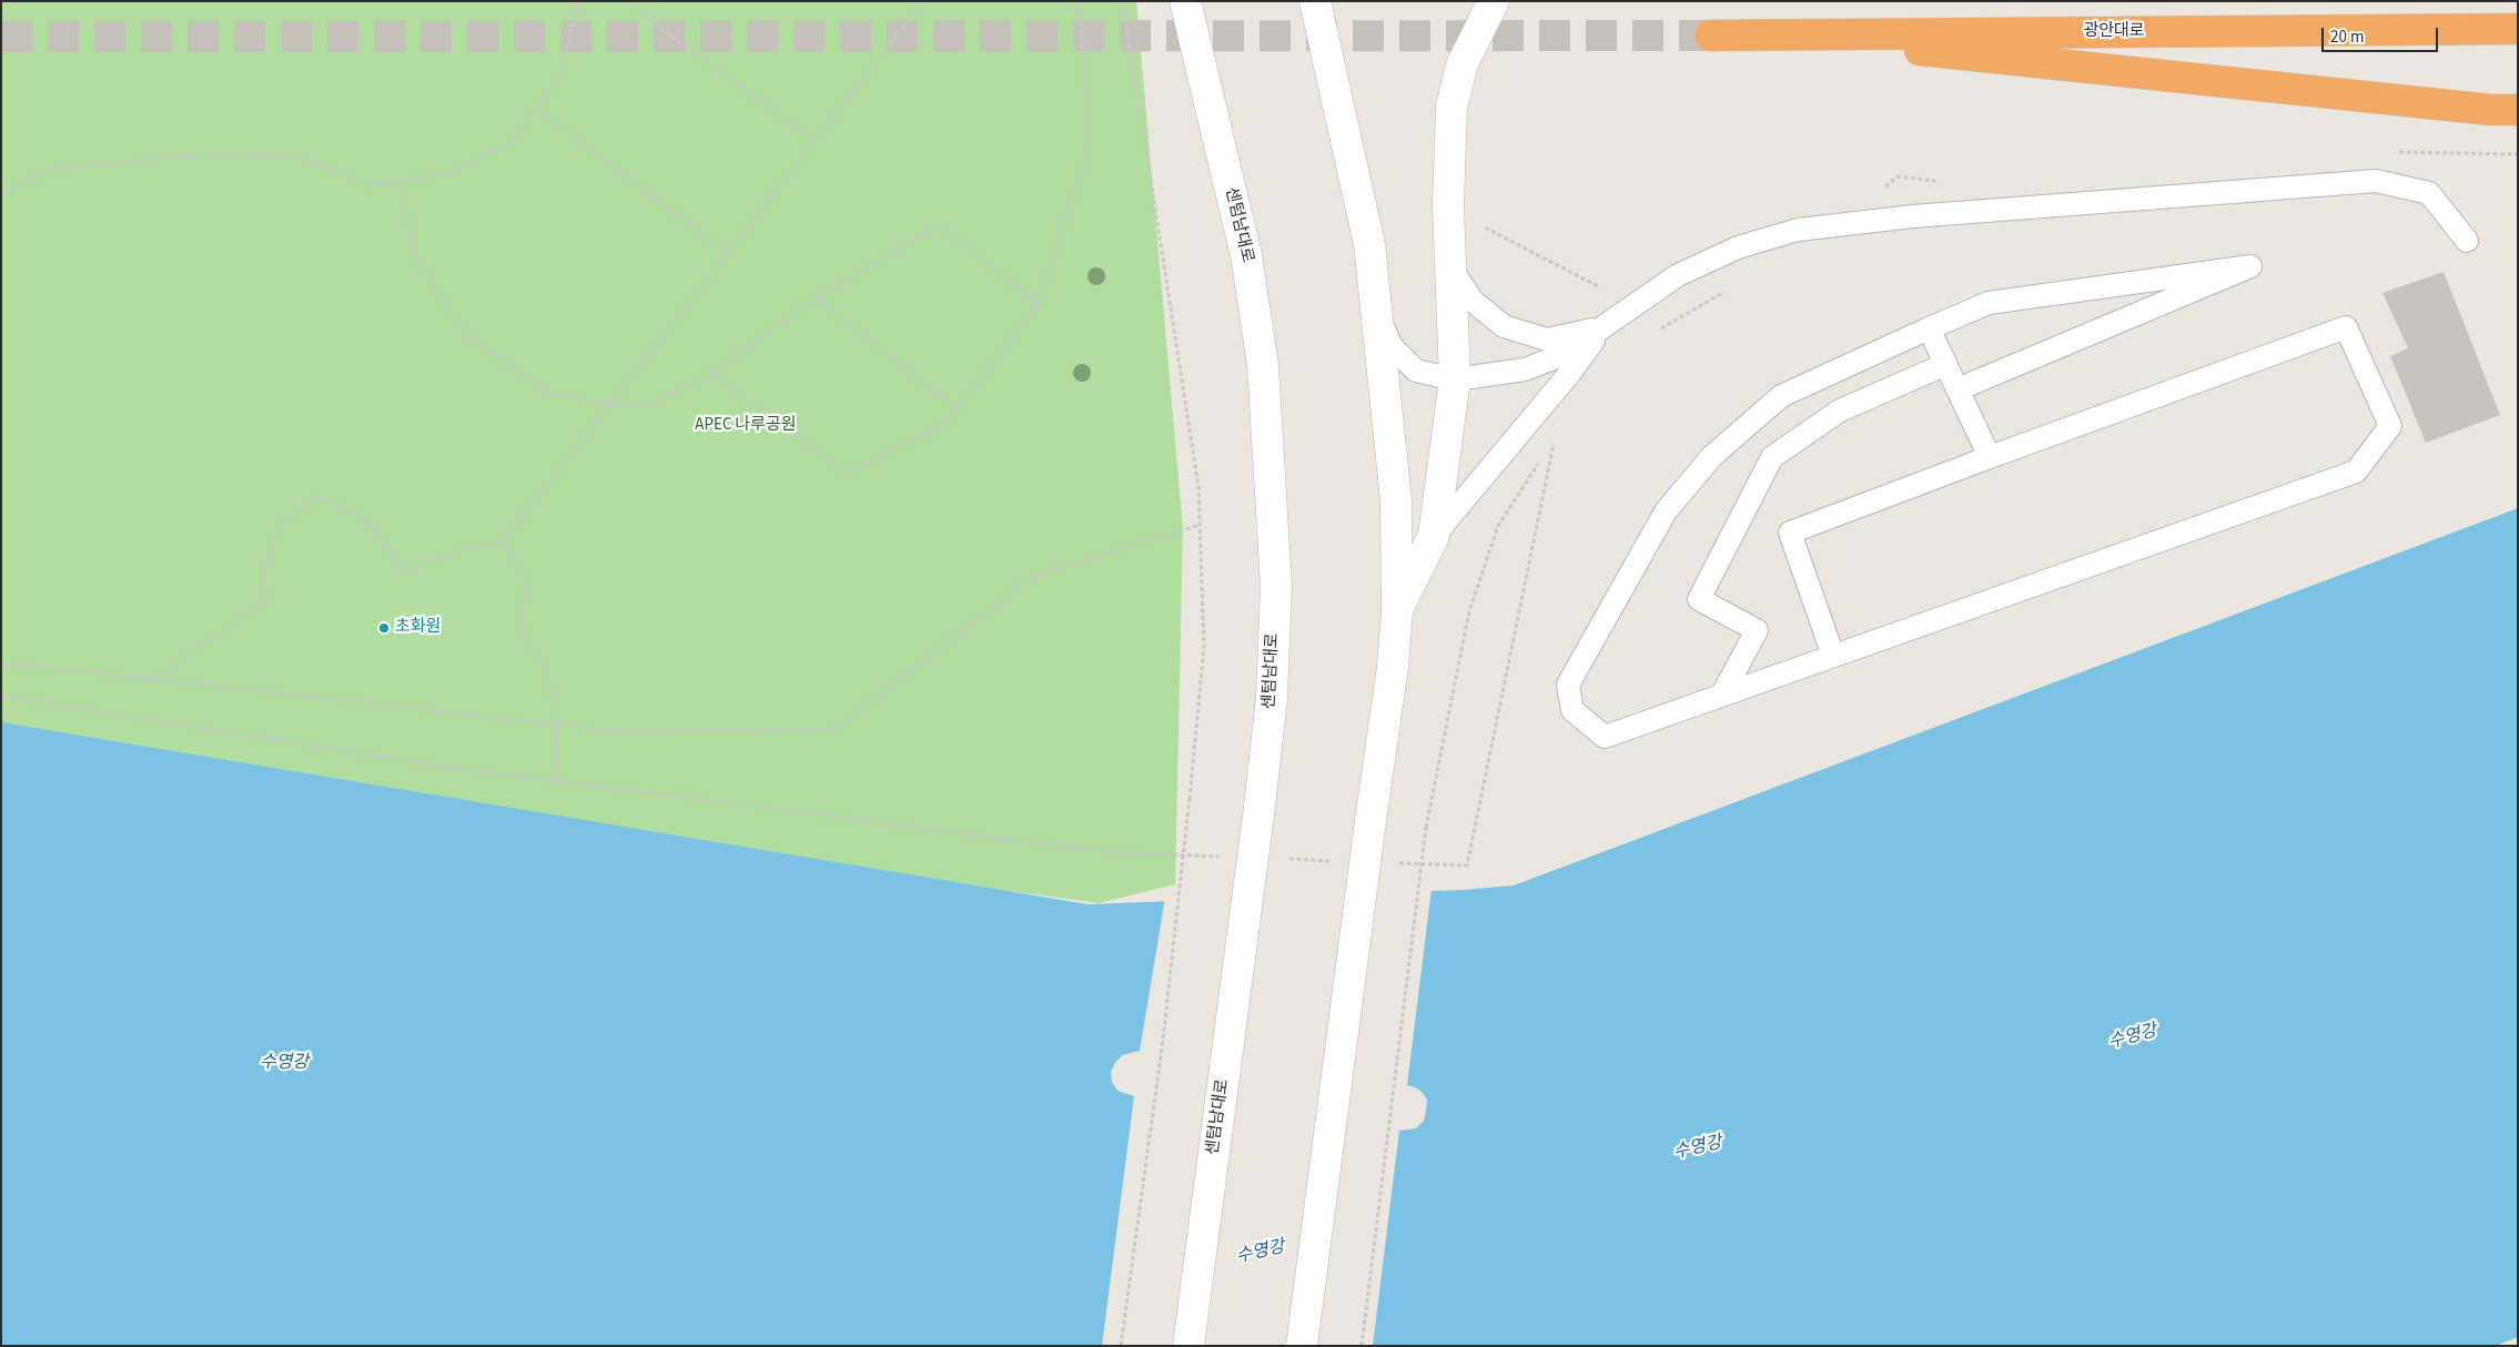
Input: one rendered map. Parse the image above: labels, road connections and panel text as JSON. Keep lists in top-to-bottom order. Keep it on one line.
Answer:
{"streets":{"highway":["광안대로"],"main road":["센텀남대로"]},"water":["수영강"],"parks":["APEC 나루공원"],"places":["초화원"],"scale_bar":"20 m"}
